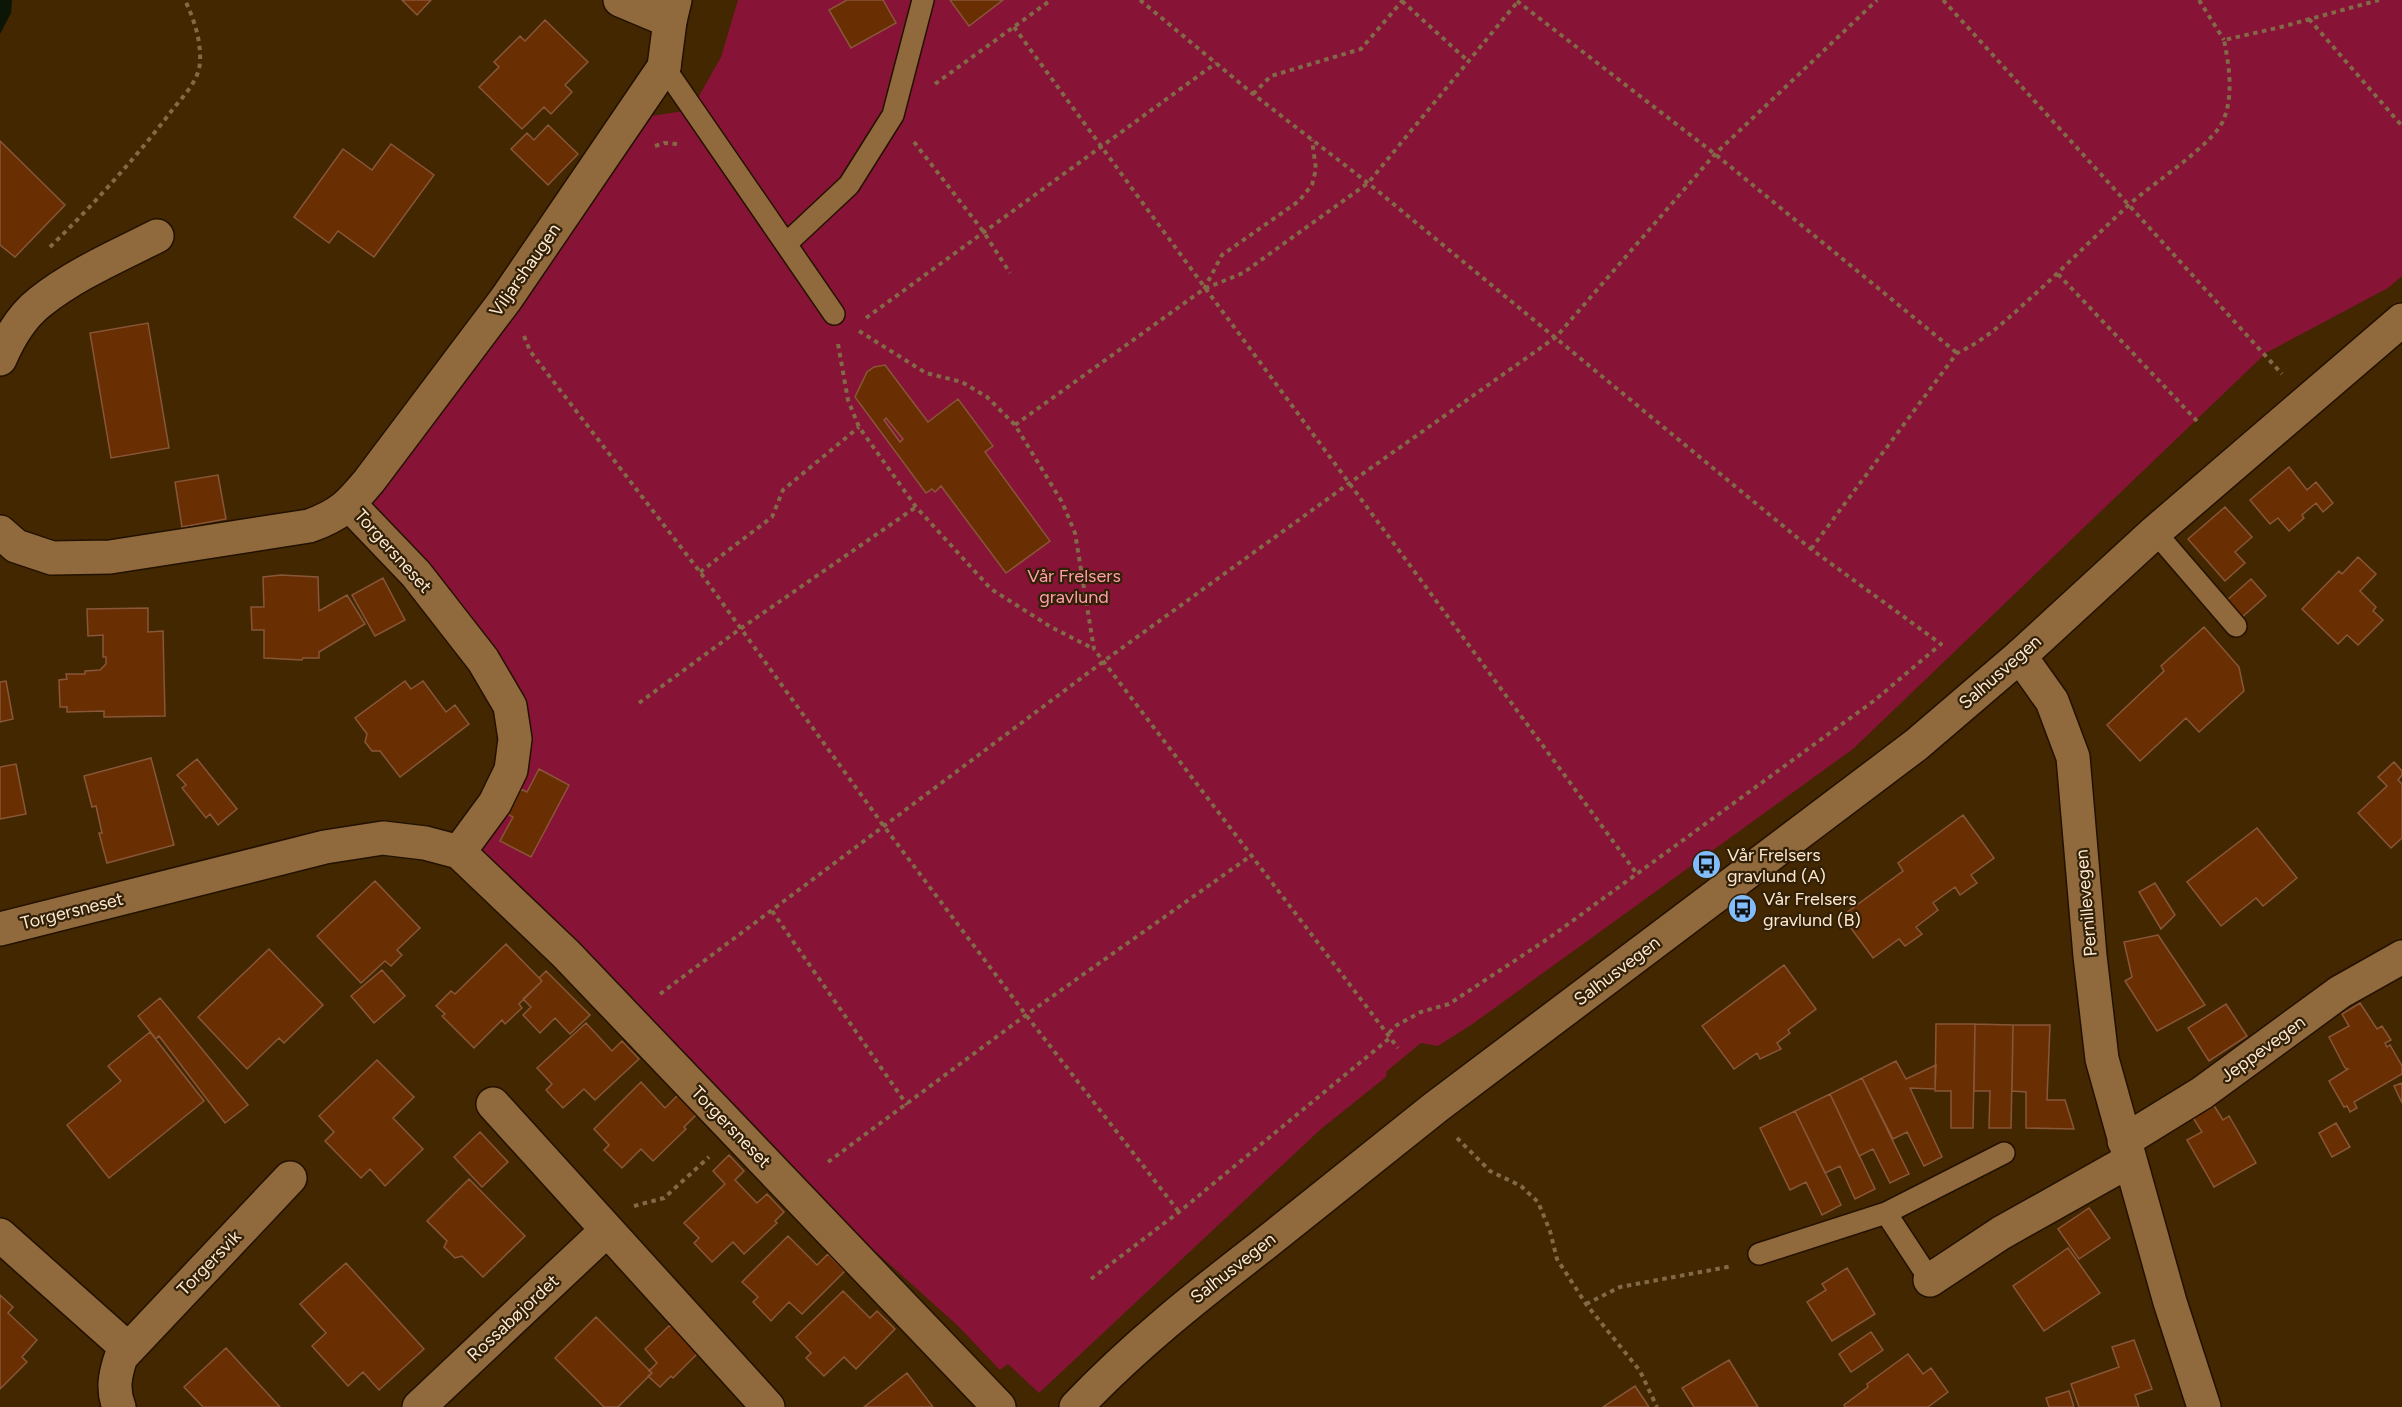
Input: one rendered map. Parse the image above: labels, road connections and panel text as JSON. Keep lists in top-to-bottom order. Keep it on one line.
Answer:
{"streets":{"street":["Viljarshaugen","Torgersneset","Salhusvegen","Pernillevegen","Jeppevegen","Torgersvik","Rossabøjordet"]},"crossings":[["Viljarshaugen","Torgersneset"],["Salhusvegen","Pernillevegen"],["Pernillevegen","Jeppevegen"]],"parks":["Vår Frelsers gravlund"],"places":{"bus stop":["Vår Frelsers gravlund (A)","Vår Frelsers gravlund (B)"]}}
